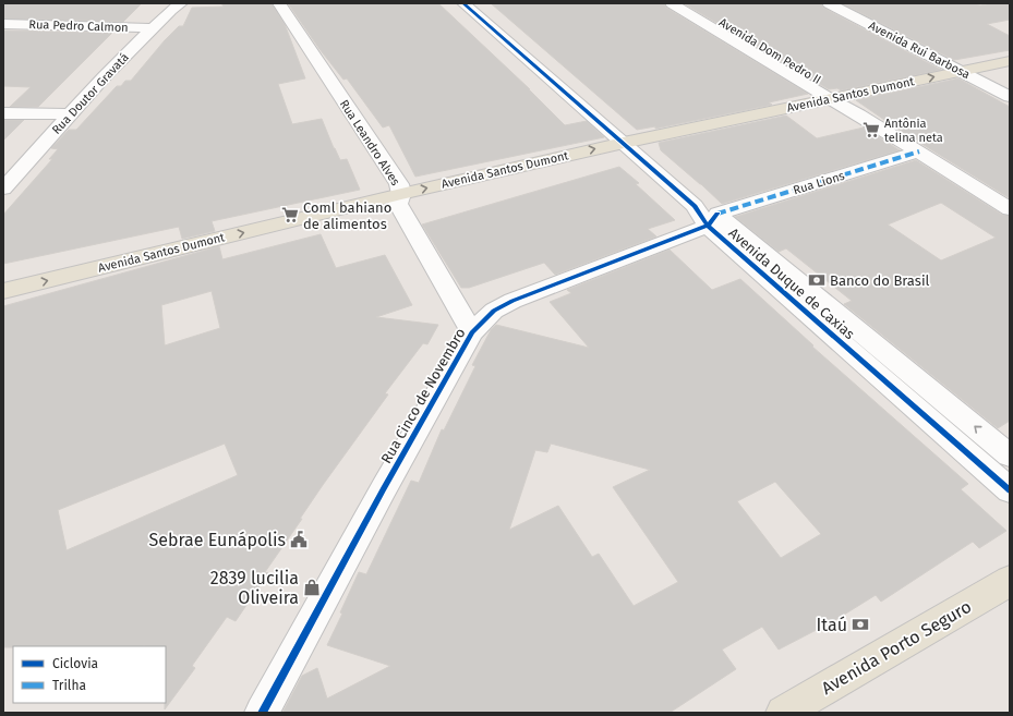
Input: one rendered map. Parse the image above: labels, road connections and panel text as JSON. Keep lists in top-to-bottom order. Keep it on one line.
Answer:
{"streets":{"main road":["Avenida Santos Dumont","Avenida Porto Seguro"],"street":["Rua Pedro Calmon","Avenida Rui Barbosa","Avenida Dom Pedro II","Rua Doutor Gravatá","Rua Leandro Alves","Rua Lions","Avenida Duque de Caxias","Rua Cinco de Novembro"]},"crossings":[["Rua Pedro Calmon","Rua Doutor Gravatá"],["Avenida Rui Barbosa","Avenida Santos Dumont"],["Avenida Dom Pedro II","Avenida Santos Dumont"],["Avenida Dom Pedro II","Rua Lions"],["Avenida Santos Dumont","Rua Leandro Alves"],["Avenida Santos Dumont","Avenida Duque de Caxias"],["Rua Leandro Alves","Rua Cinco de Novembro"],["Rua Lions","Avenida Duque de Caxias"],["Rua Lions","Rua Cinco de Novembro"],["Avenida Duque de Caxias","Rua Cinco de Novembro"]],"one_way":["Avenida Santos Dumont"],"places":{"supermarket":["Antônia telina neta","Coml bahiano de alimentos"],"bank":["Banco do Brasil","Itaú"],"public building":["Sebrae Eunápolis"],"shop":["2839 lucilia Oliveira"]},"legend":["Ciclovia","Trilha"]}
